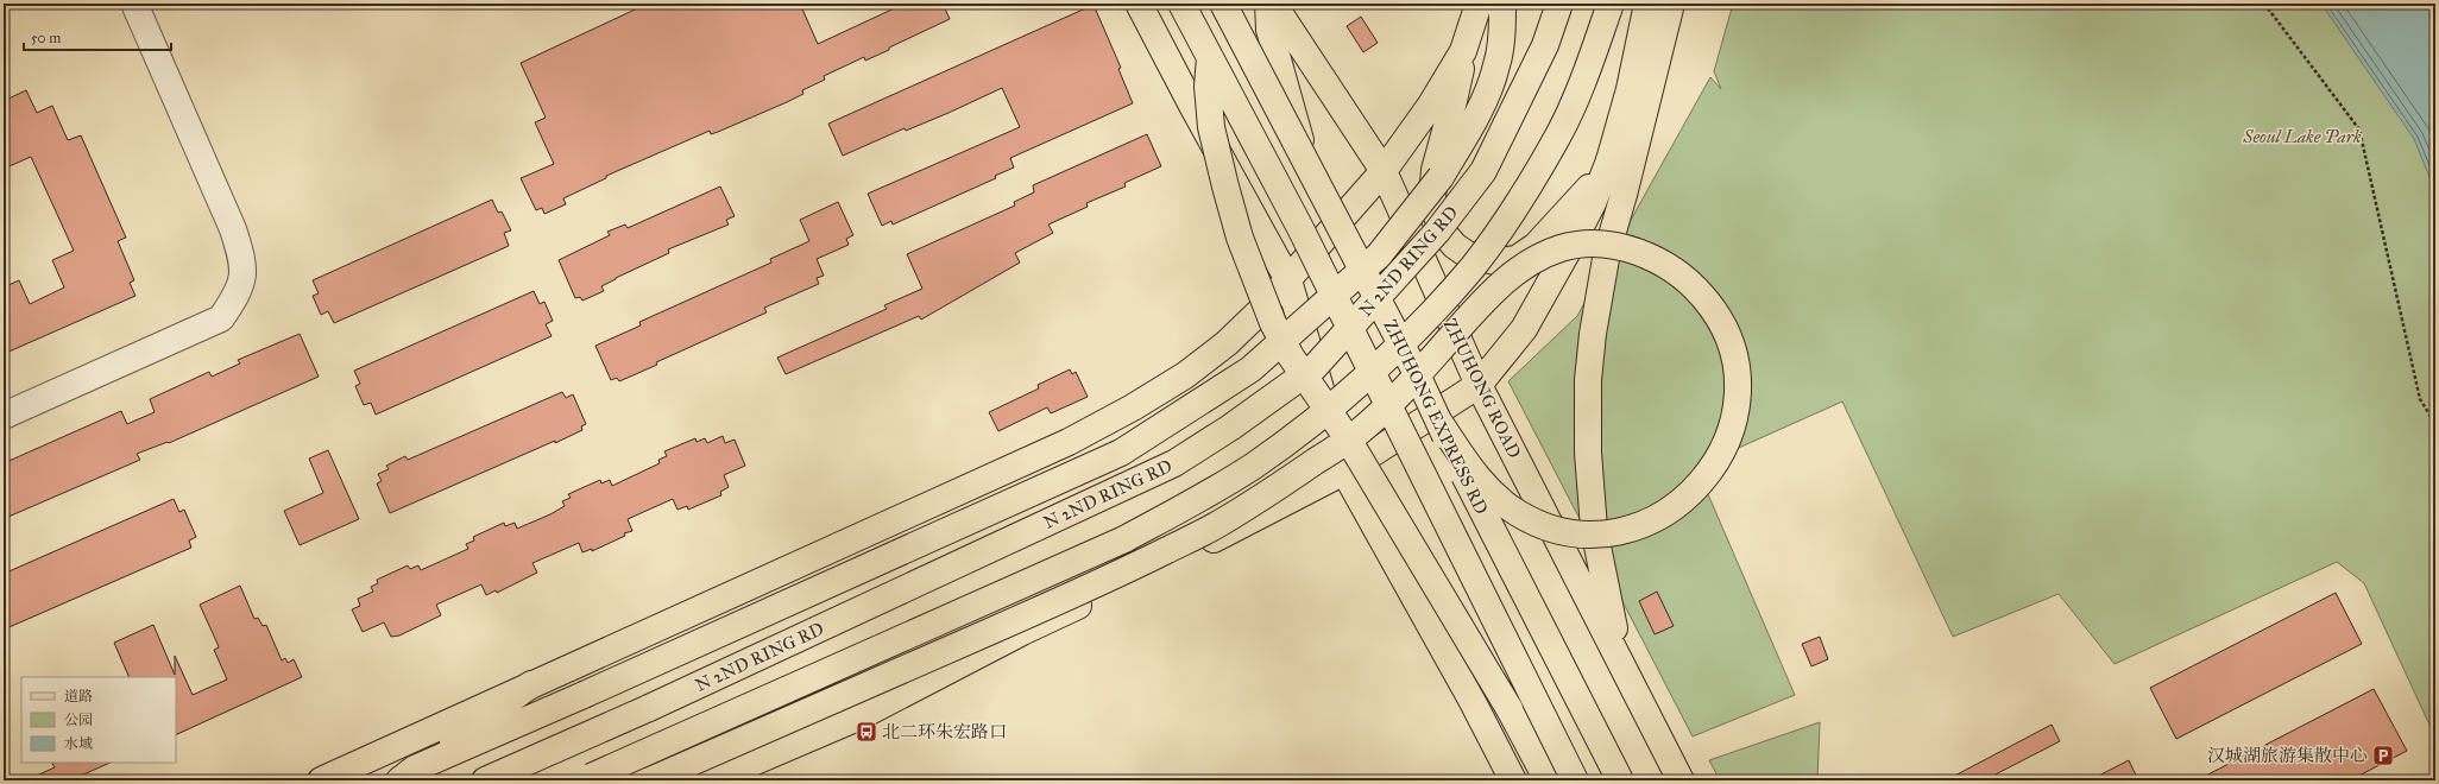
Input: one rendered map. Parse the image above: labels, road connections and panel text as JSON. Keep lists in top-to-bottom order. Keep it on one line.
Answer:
{"streets":{"main road":["N 2ND RING RD","ZHUHONG ROAD","ZHUHONG EXPRESS RD"]},"parks":["Seoul Lake Park"],"places":{"bus stop":["北二环朱宏路口"],"parking":["汉城湖旅游集散中心"]},"legend":["道路","公园","水域"],"scale_bar":"50 m"}
